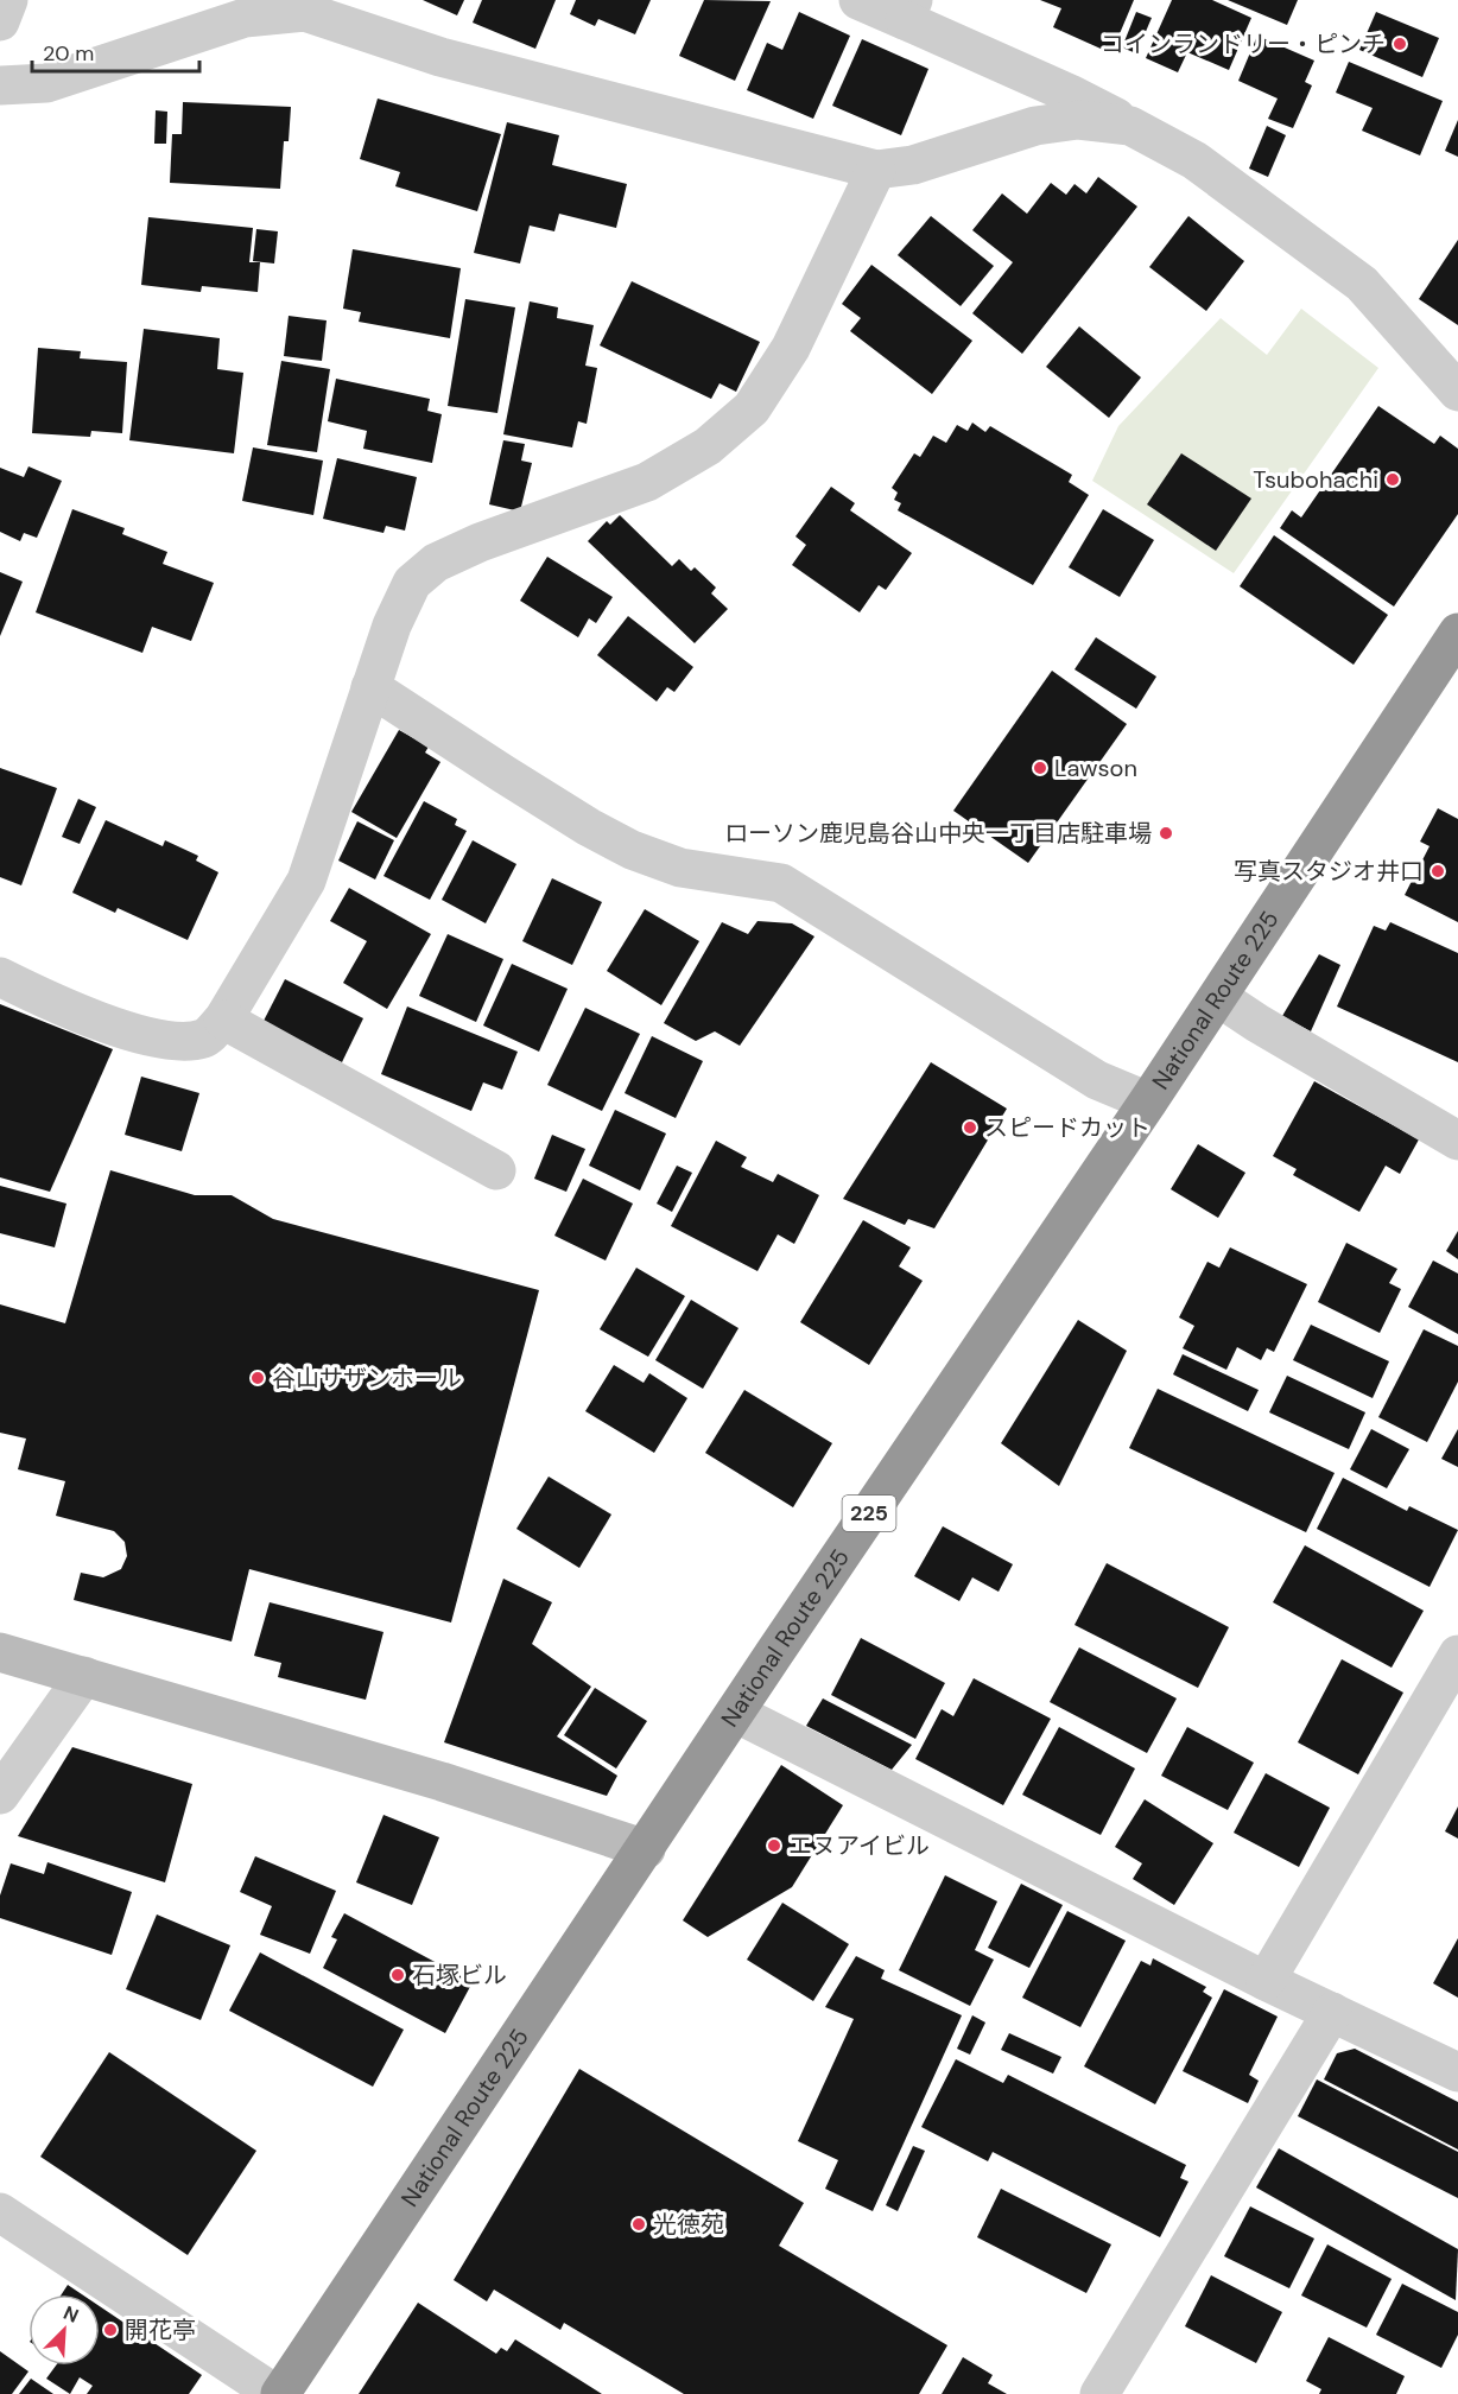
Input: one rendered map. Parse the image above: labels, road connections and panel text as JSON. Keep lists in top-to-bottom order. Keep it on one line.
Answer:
{"streets":{"highway":["National Route 225","225"]},"places":["コインランドリー・ピンチ","Tsubohachi","Lawson","ローソン鹿児島谷山中央一丁目店駐車場","写真スタジオ井口","スピードカット","谷山サザンホール","エヌアイビル","石塚ビル","光徳苑","開花亭"],"scale_bar":"20 m","north":"top right"}
